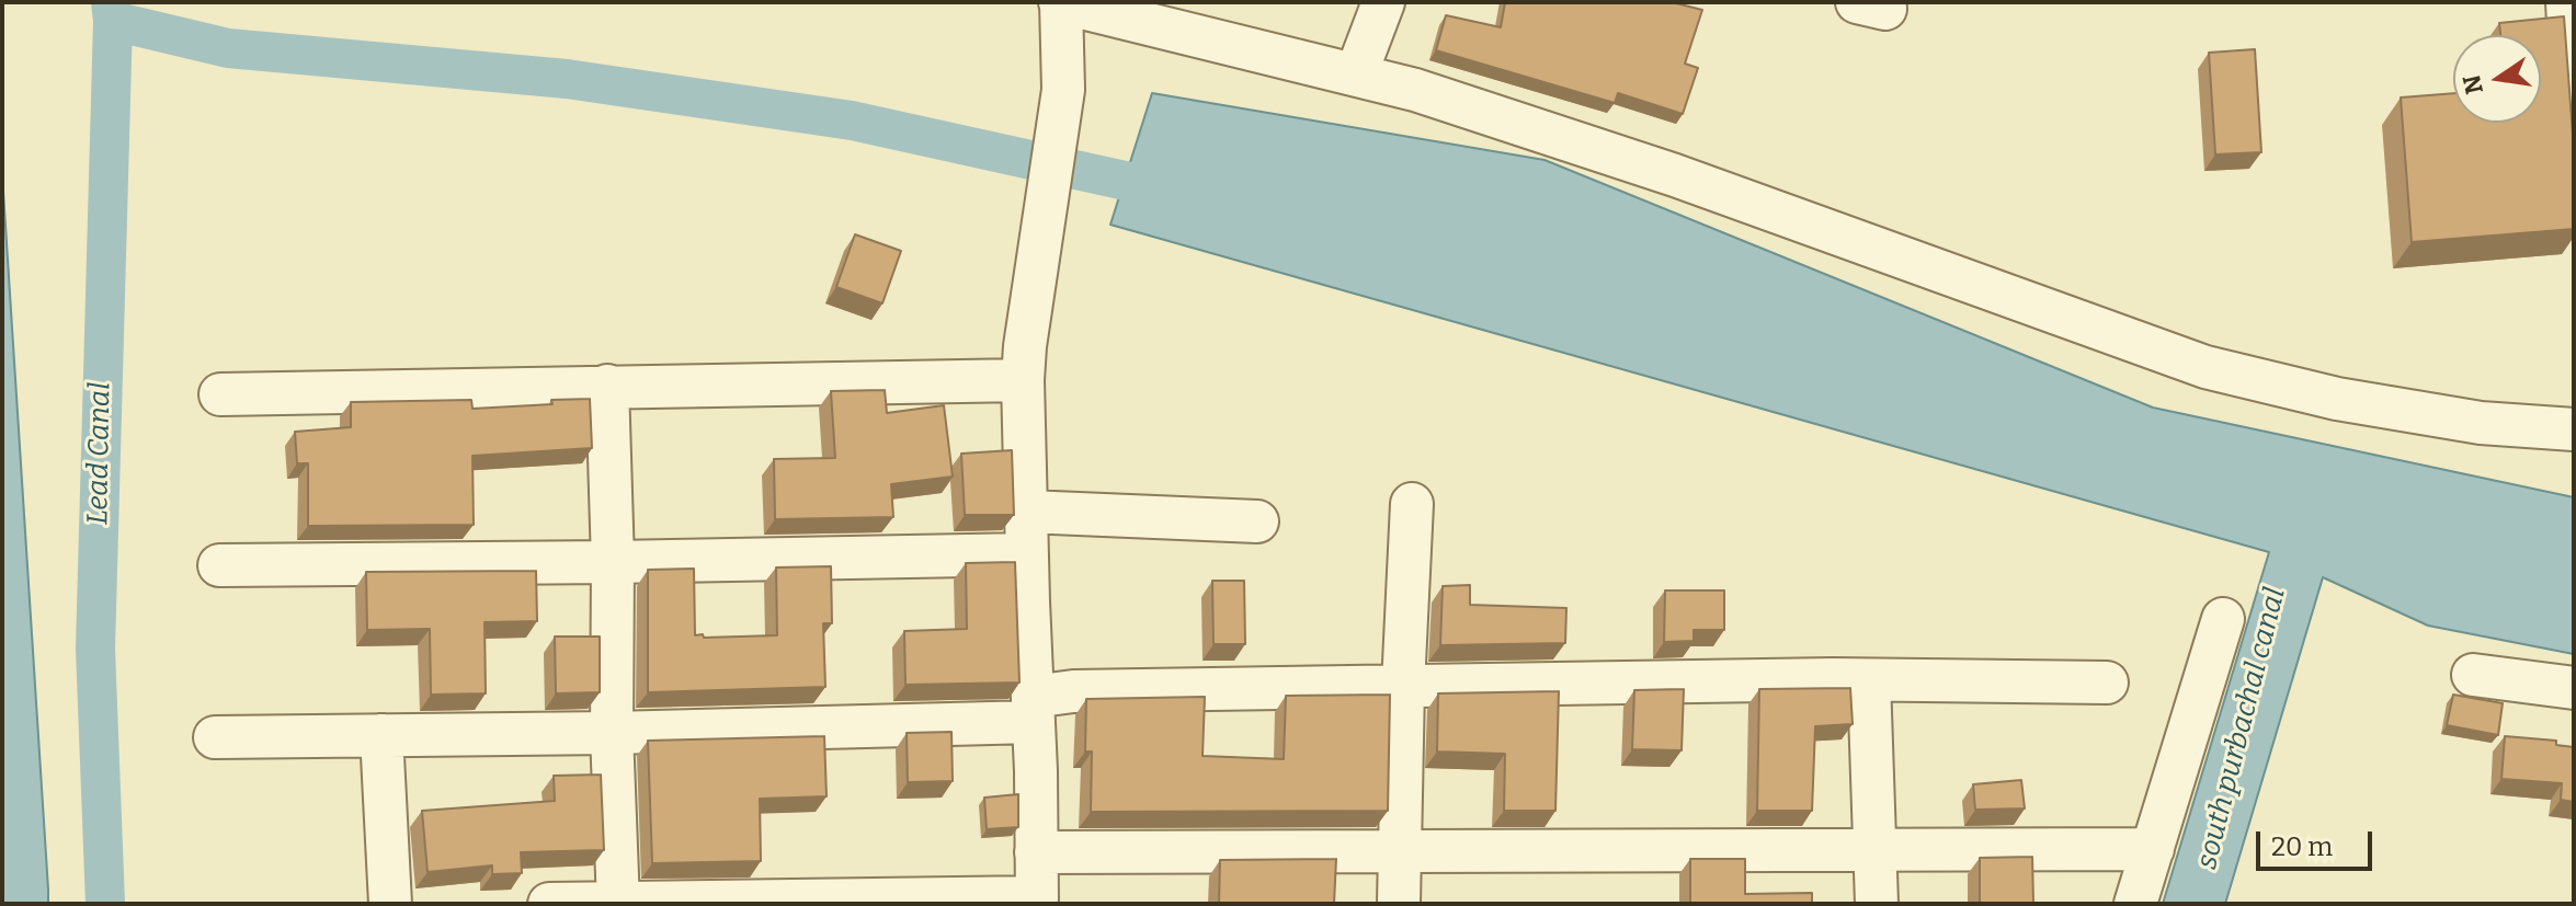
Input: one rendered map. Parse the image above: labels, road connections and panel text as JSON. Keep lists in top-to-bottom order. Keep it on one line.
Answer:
{"water":["Lead Canal","south purbachal canal"],"scale_bar":"20 m","north":"left"}
